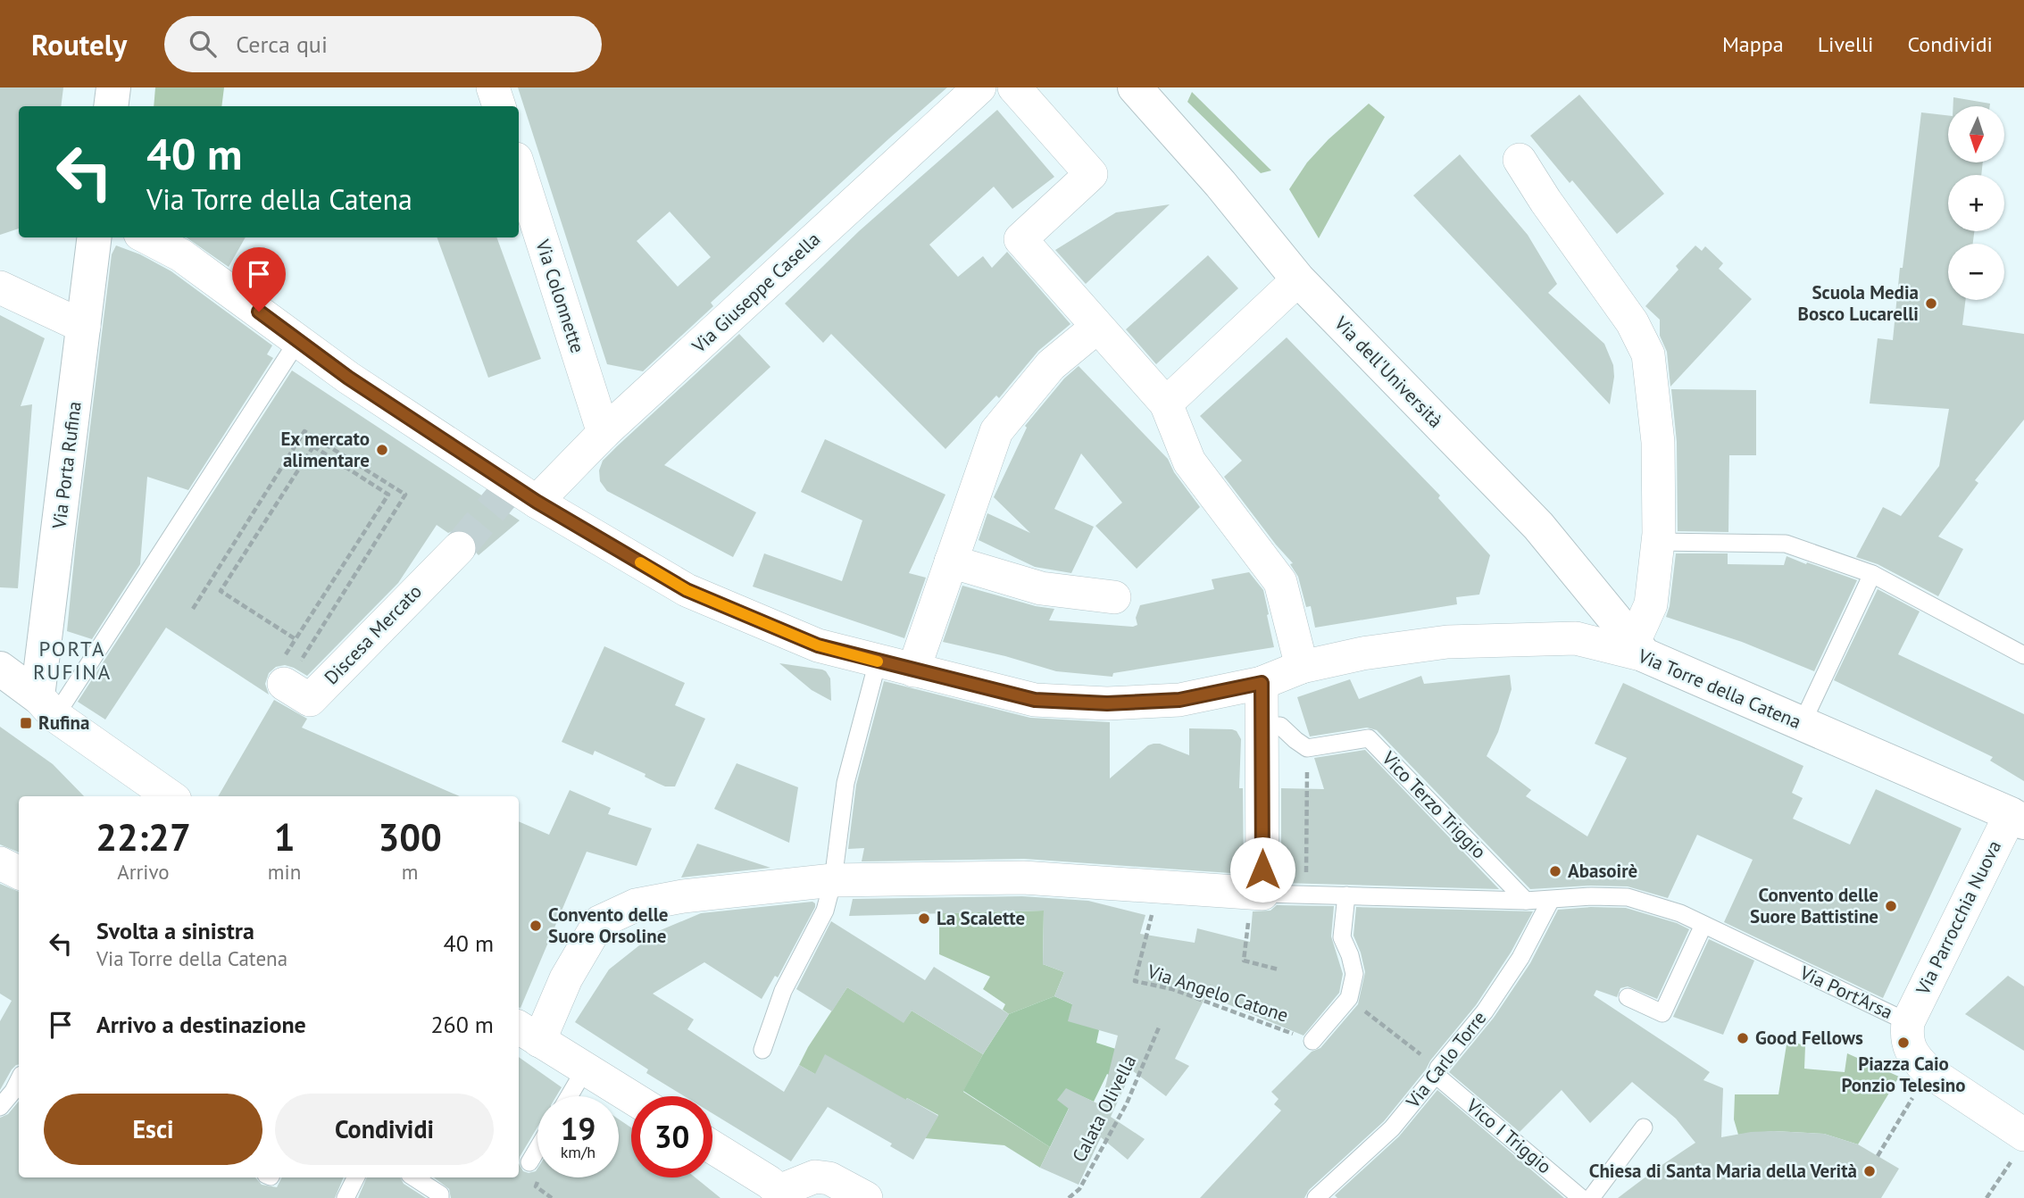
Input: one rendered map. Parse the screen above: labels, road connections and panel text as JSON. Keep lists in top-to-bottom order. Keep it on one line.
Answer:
{"streets":{"street":["Via Giuseppe Casella","Via Colonnette","Via dell'Università","Via Porta Rufina","Discesa Mercato","Via Torre della Catena","Via Parrocchia Nuova","Via Port'Arsa"],"lane":["Vico Terzo Triggio","Via Carlo Torre","Vico I Triggio"],"path":["Via Angelo Catone","Calata Olivella"]},"crossings":[["Via Giuseppe Casella","Via Colonnette"],["Via Giuseppe Casella","Via Torre della Catena"],["Via dell'Università","Via Torre della Catena"],["Via Torre della Catena","Via Parrocchia Nuova"],["Vico Terzo Triggio","Via Port'Arsa"],["Via Parrocchia Nuova","Via Port'Arsa"],["Via Port'Arsa","Via Carlo Torre"],["Via Carlo Torre","Vico I Triggio"]],"districts":["PORTA RUFINA"],"places":{"other":["Scuola Media Bosco Lucarelli","Ex mercato alimentare","Abasoirè","Convento delle Suore Battistine","La Scalette","Convento delle Suore Orsoline","Good Fellows","Piazza Caio Ponzio Telesino","Chiesa di Santa Maria della Verità"],"transit":["Rufina"]},"north":"bottom","page":{"header":"Routely","search":"Cerca qui","nav":["Mappa","Livelli","Condividi"],"map_buttons":["+","−"],"turn":["40 m","Via Torre della Catena"],"eta":["22:27","Arrivo","1","min","300","m"],"list":[{"name":"Svolta a sinistra","note":"Via Torre della Catena","value":"40 m"},{"name":"Arrivo a destinazione","value":"260 m"}],"buttons":["Esci","Condividi"],"speed":"19 km/h","limit":"30"}}
